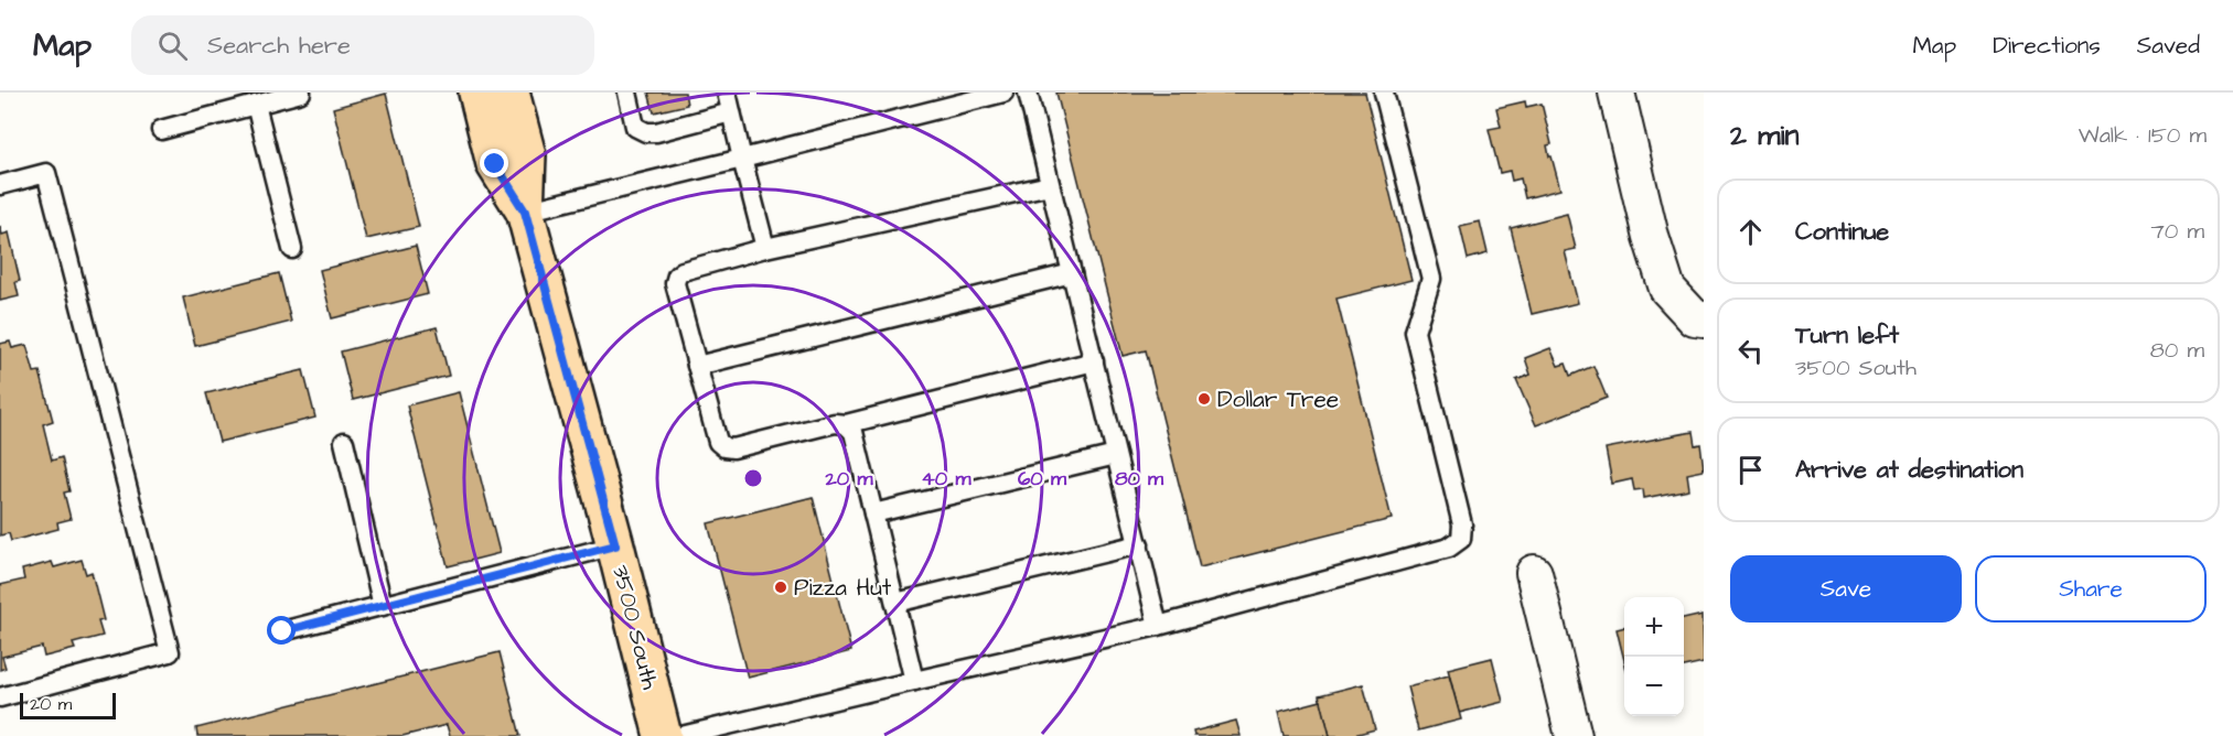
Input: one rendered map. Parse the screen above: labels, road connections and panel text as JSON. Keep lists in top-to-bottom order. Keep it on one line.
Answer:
{"streets":{"main road":["3500 South"]},"places":["Dollar Tree","Pizza Hut"],"scale_bar":"20 m","page":{"header":"Map","search":"Search here","nav":["Map","Directions","Saved"],"heading":["2 min","Walk · 150 m"],"list":[["Continue","70 m"],["Turn left","3500 South","80 m"],"Arrive at destination"],"buttons":["Save","Share"],"map_buttons":["+","−"],"scale":"20 m"},"rings":["20 m","40 m","60 m","80 m"]}
